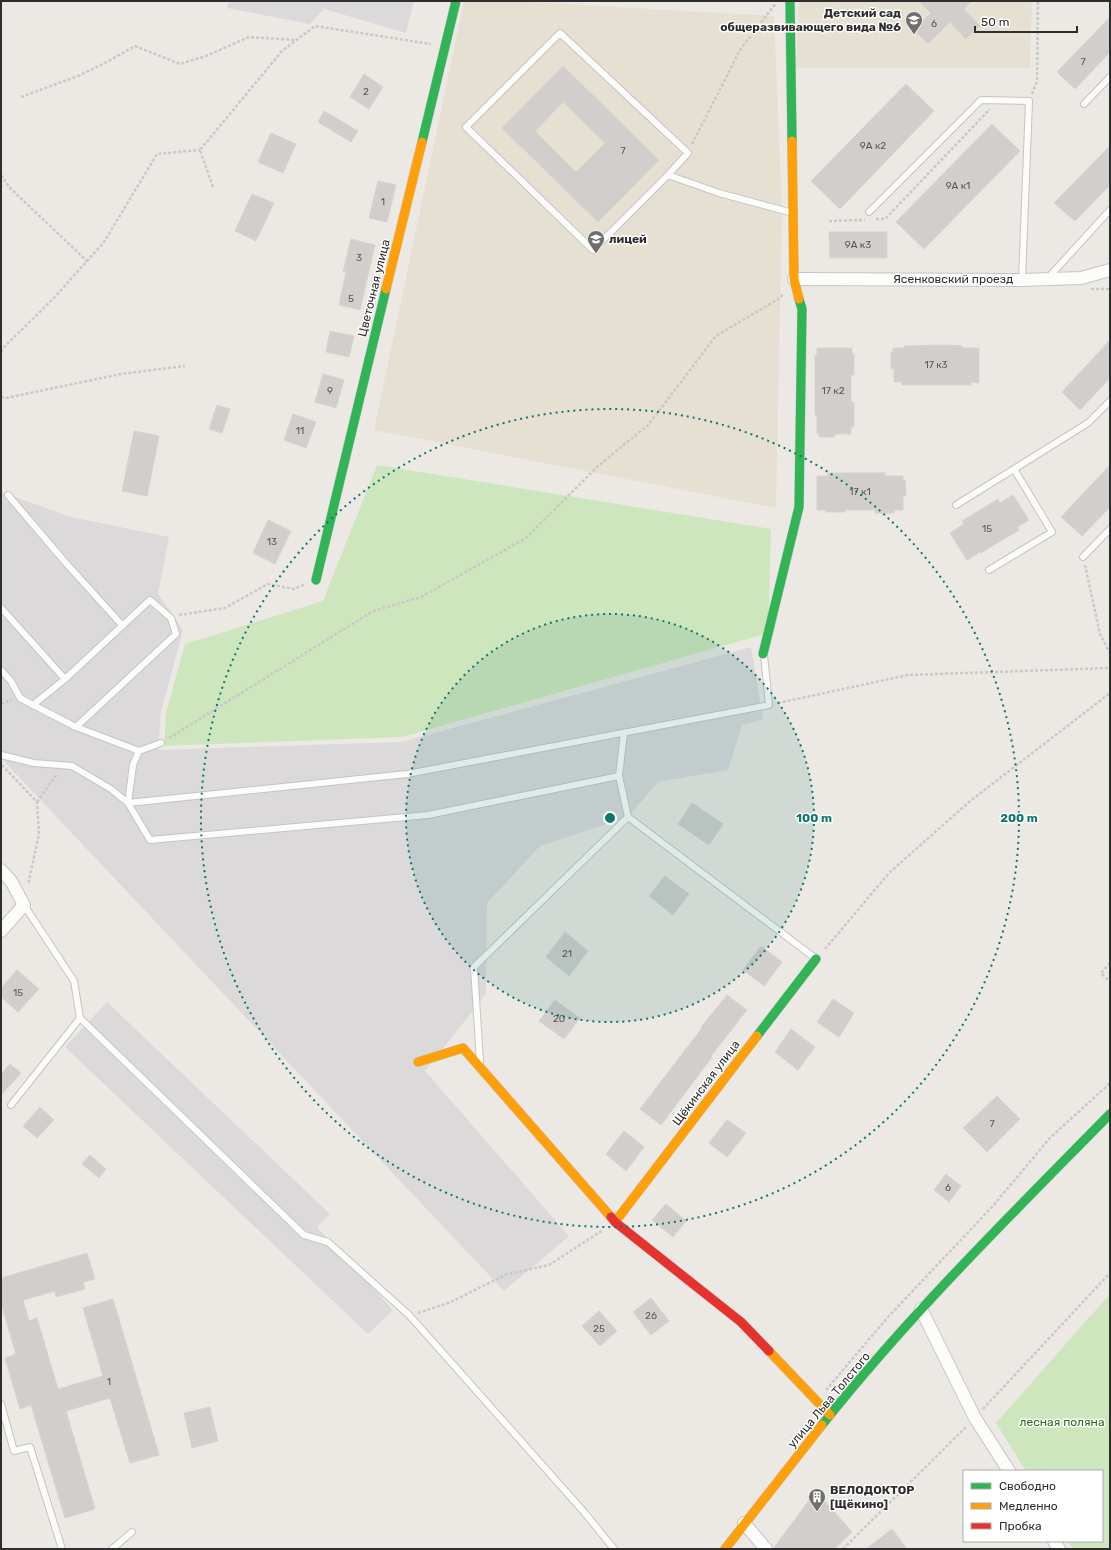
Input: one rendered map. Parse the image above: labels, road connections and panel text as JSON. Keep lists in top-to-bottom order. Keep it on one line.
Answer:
{"streets":{"street":["Ясенковский проезд","Цветочная улица","Щёкинская улица","улица Льва Толстого"]},"parks":["лесная поляна"],"places":{"school or university":["Детский сад общеразвивающего вида №6","лицей"],"building":["ВЕЛОДОКТОР [Щёкино]"]},"house_numbers":["6","7","2","9А к2","7","9А к1","1","9А к3","3","5","17 к3","9","17 к2","11","17 к1","15","13","21","15","20","7","6","26","25","1"],"legend":["Свободно","Медленно","Пробка"],"scale_bar":"50 m","rings":["100 m","200 m"]}
